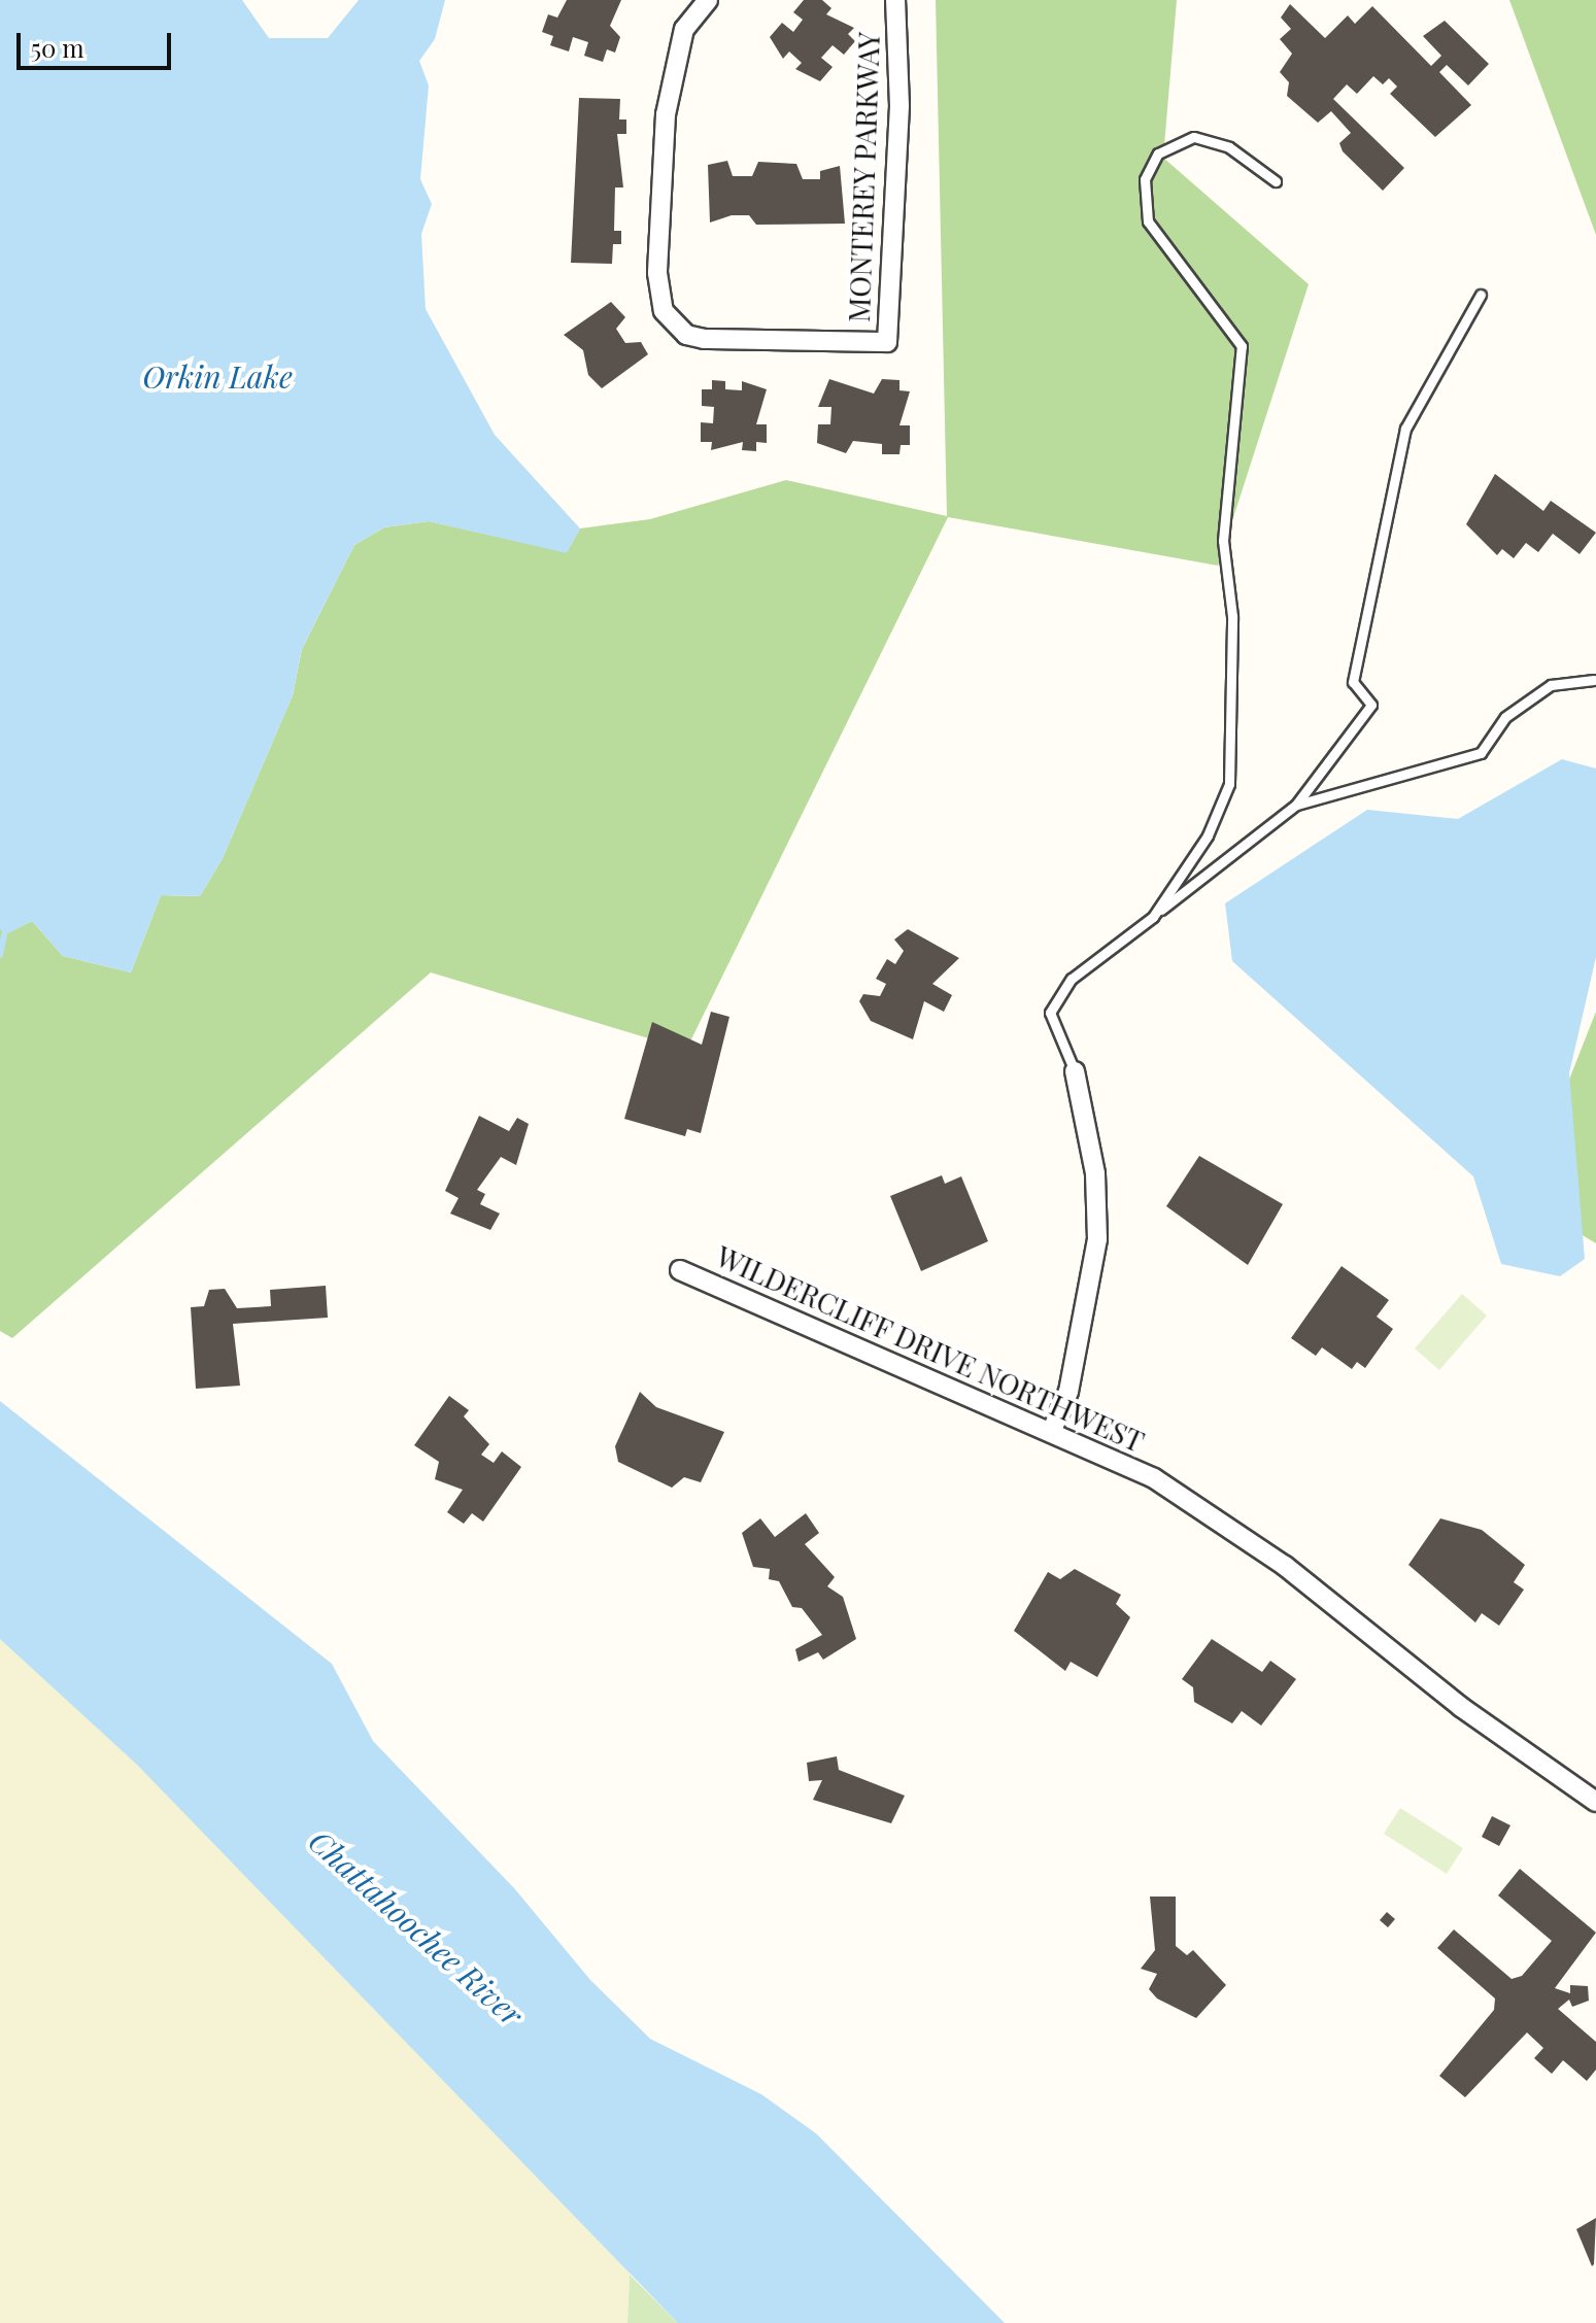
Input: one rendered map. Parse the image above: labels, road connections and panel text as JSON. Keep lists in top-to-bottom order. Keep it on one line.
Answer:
{"streets":{"street":["MONTEREY PARKWAY","WILDERCLIFF DRIVE NORTHWEST"]},"water":["Orkin Lake","Chattahoochee River"],"scale_bar":"50 m"}
